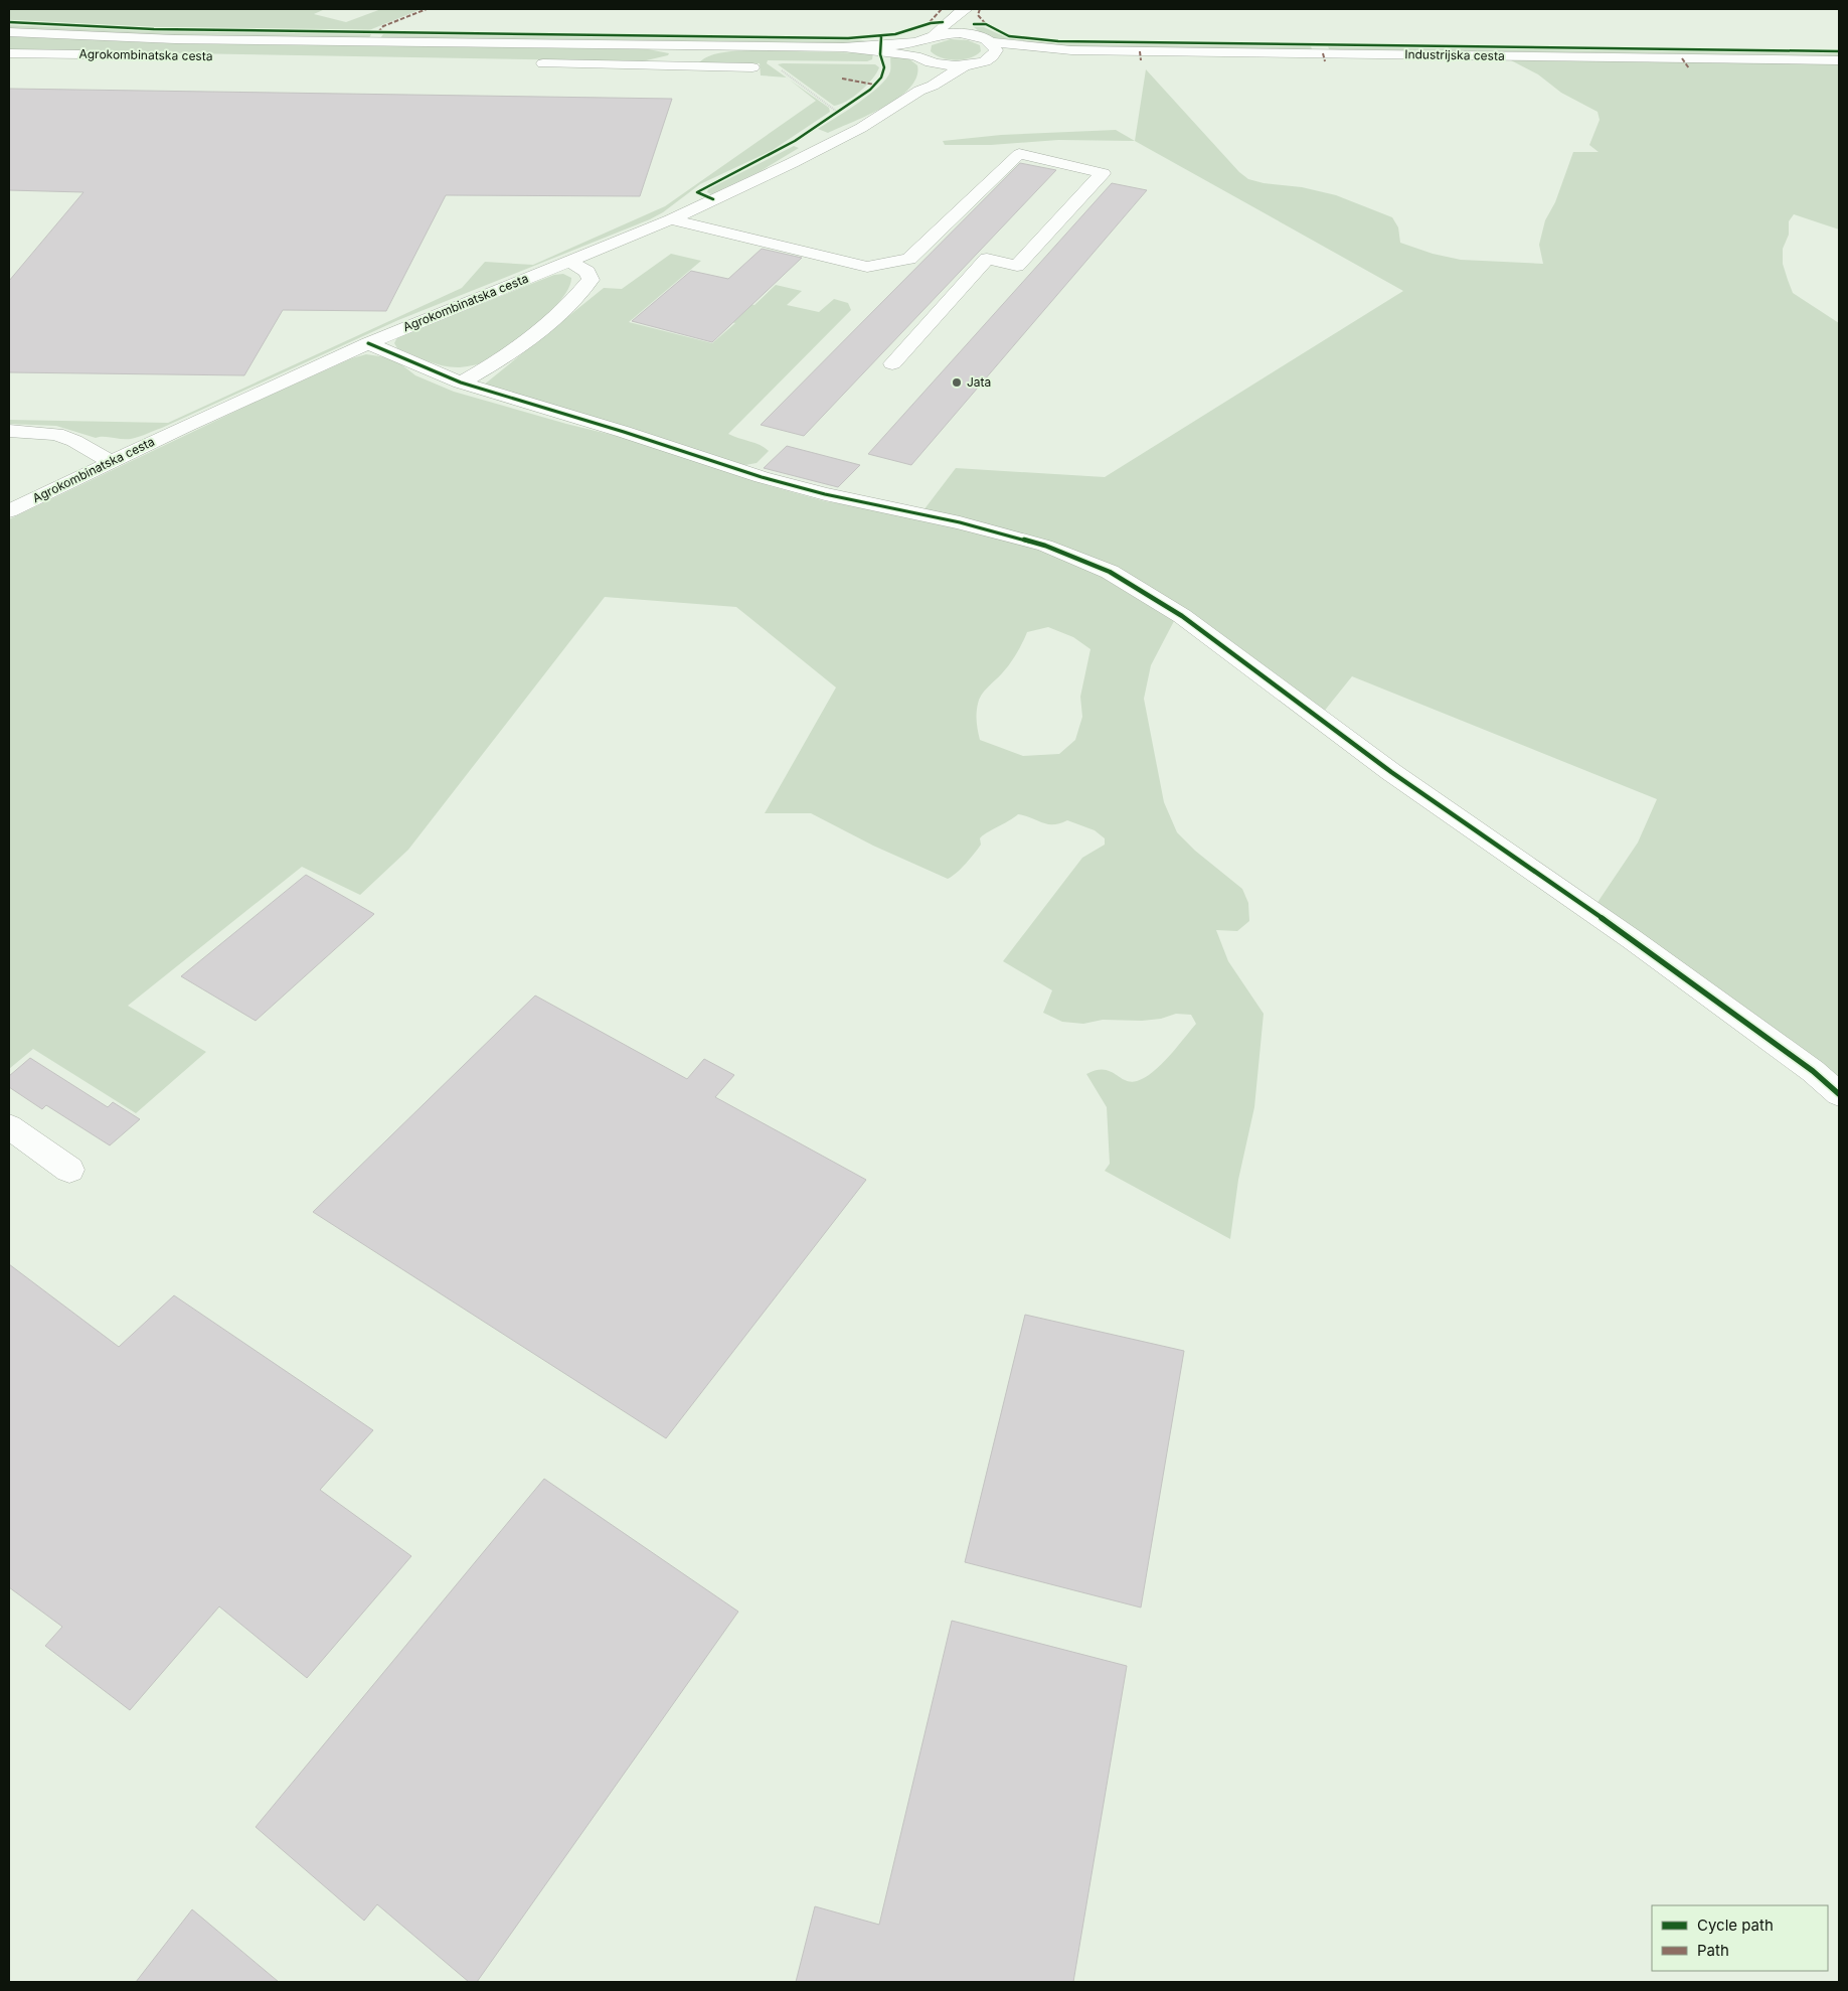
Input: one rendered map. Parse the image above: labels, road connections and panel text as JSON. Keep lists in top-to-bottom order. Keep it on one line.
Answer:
{"streets":{"street":["Agrokombinatska cesta","Industrijska cesta"]},"crossings":[["Agrokombinatska cesta","Industrijska cesta"]],"places":["Jata"],"legend":["Cycle path","Path"]}
